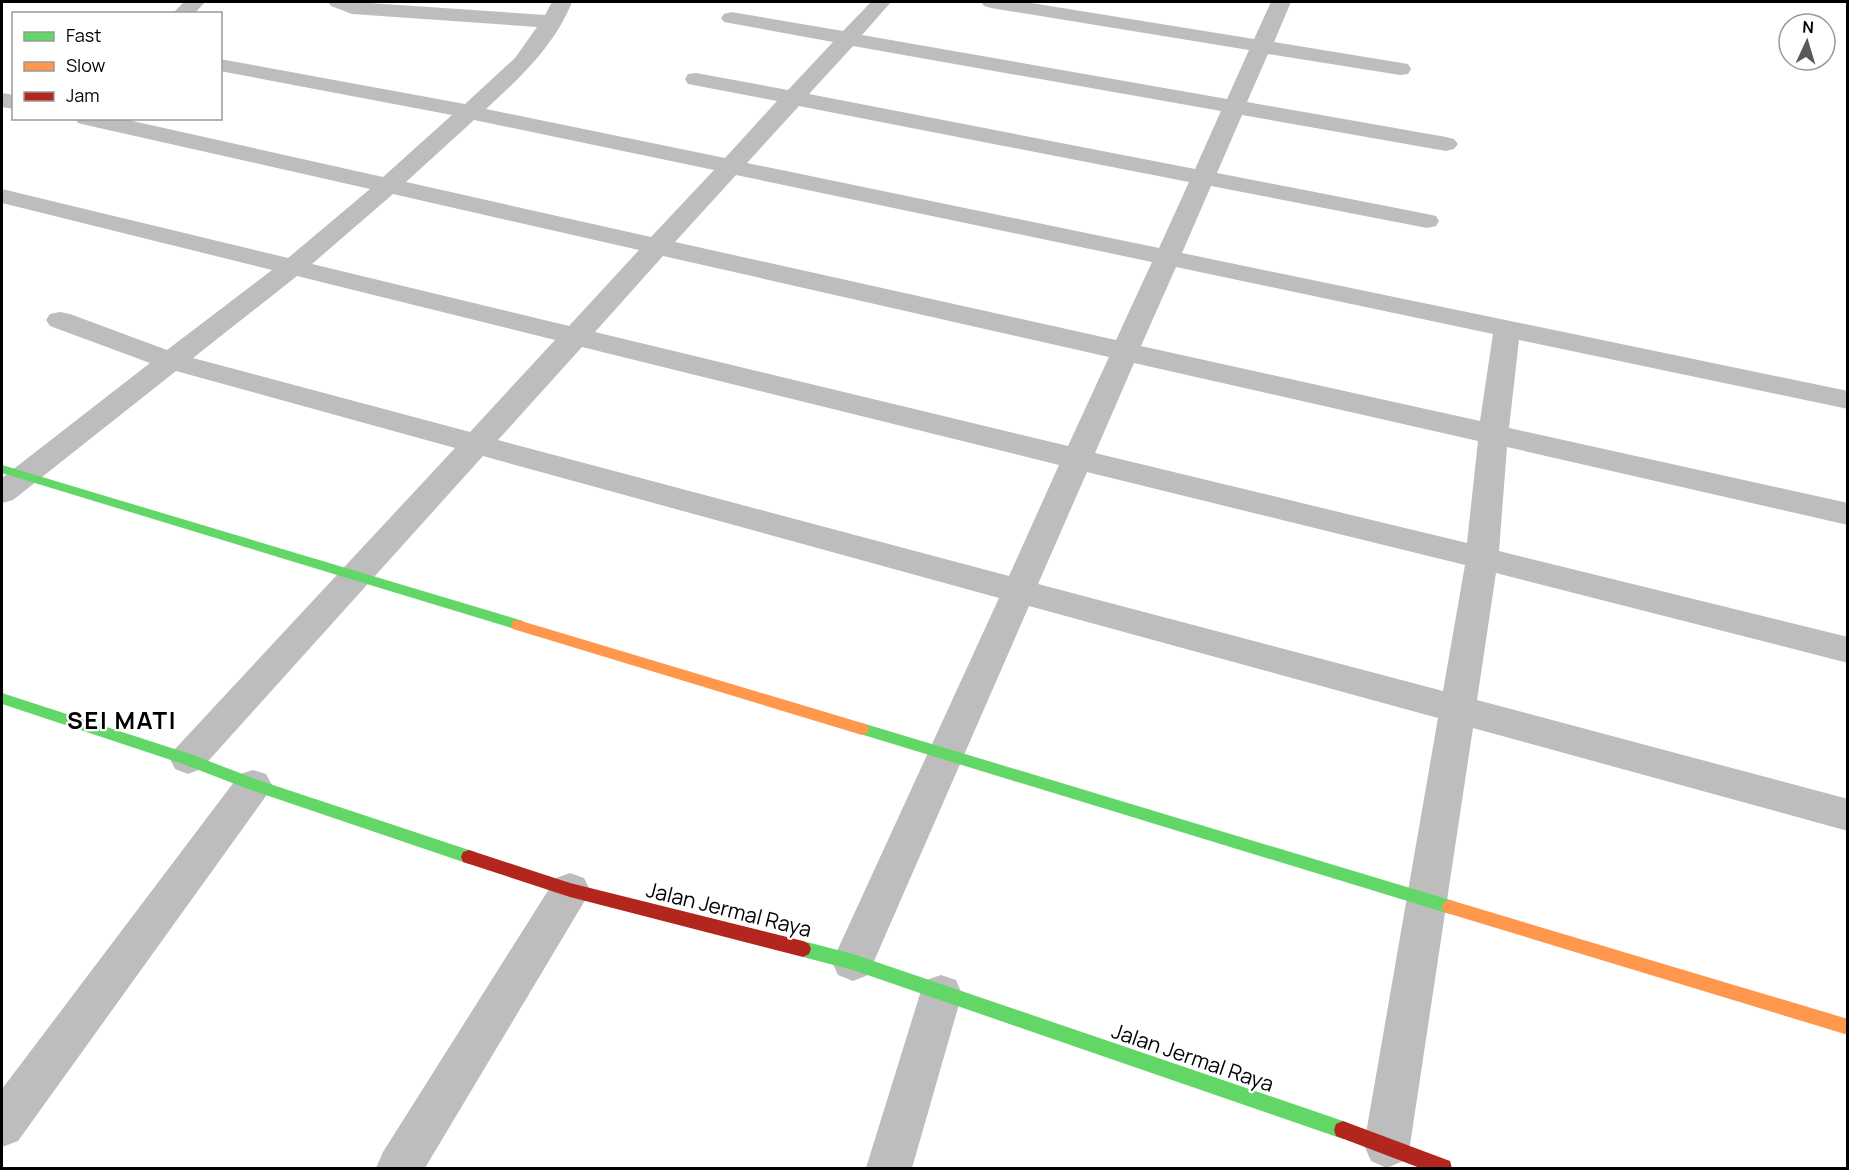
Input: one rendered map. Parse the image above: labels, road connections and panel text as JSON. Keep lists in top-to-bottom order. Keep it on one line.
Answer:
{"streets":{"street":["Jalan Jermal Raya"]},"districts":["SEI MATI"],"legend":["Fast","Slow","Jam"],"north":"top"}
